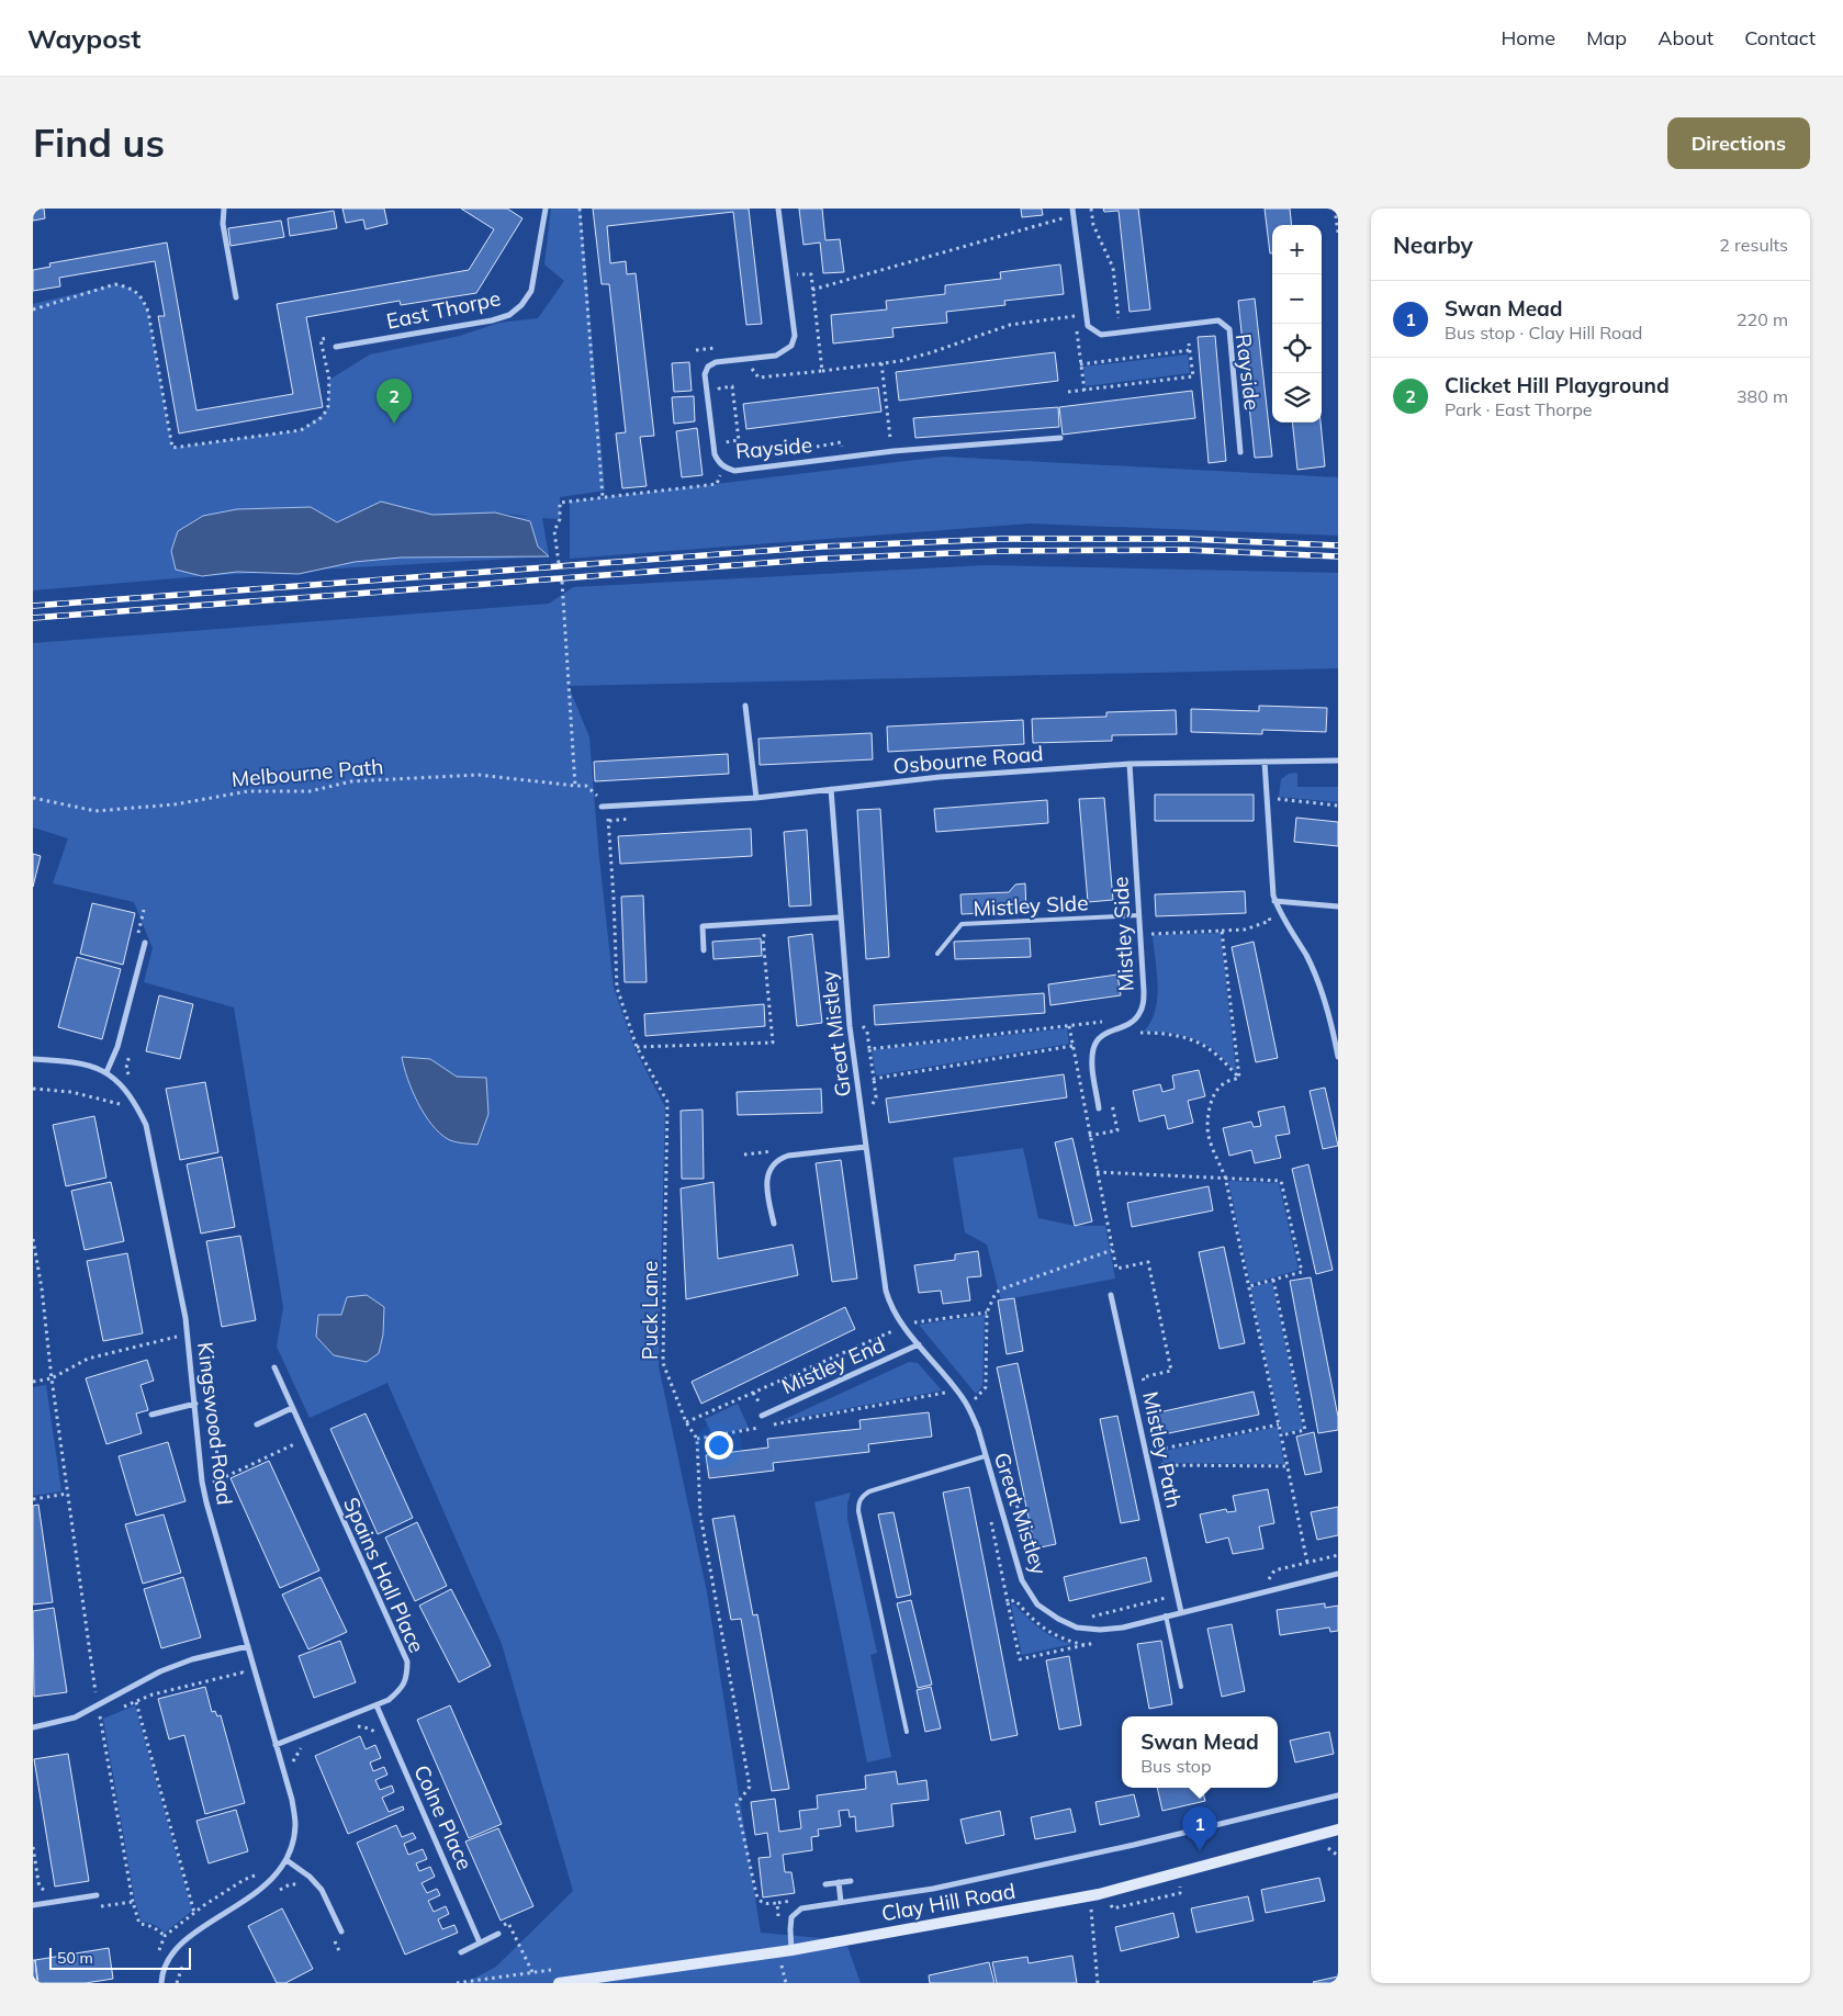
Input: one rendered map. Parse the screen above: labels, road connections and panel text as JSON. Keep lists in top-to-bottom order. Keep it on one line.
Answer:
{"streets":{"street":["East Thorpe","Rayside","Osbourne Road","Mistley Side","Great Mistley","Mistley End","Kingswood Road","Mistley Path","Spains Hall Place","Colne Place","Clay Hill Road"],"lane":["Mistley SIde"],"path":["Melbourne Path","Puck Lane"]},"crossings":[["Osbourne Road","Mistley Side"],["Osbourne Road","Great Mistley"],["Osbourne Road","Puck Lane"],["Mistley SIde","Mistley Side"],["Great Mistley","Mistley End"],["Great Mistley","Mistley Path"],["Kingswood Road","Spains Hall Place"],["Spains Hall Place","Colne Place"]],"scale_bar":"50 m","page":{"header":"Waypost","nav":["Home","Map","About","Contact"],"buttons":"Directions","title":"Find us","heading":["Nearby","2 results"],"map_buttons":["+","−"],"list":[{"mark":"1","name":"Swan Mead","note":"Bus stop · Clay Hill Road","value":"220 m"},{"mark":"2","name":"Clicket Hill Playground","note":"Park · East Thorpe","value":"380 m"}],"pins":["2","1"],"popup":["Swan Mead","Bus stop"],"scale":"50 m"}}
